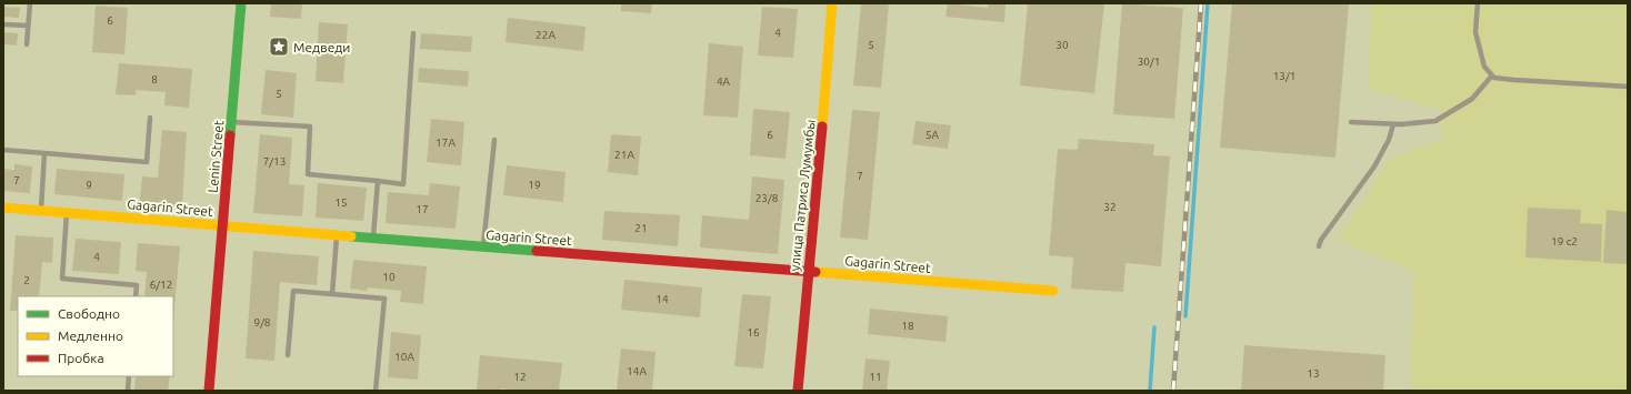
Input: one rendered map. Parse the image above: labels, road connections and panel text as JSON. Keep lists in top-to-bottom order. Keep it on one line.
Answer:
{"streets":{"street":["Lenin Street","улица Патриса Лумумбы","Gagarin Street"]},"crossings":[["Lenin Street","Gagarin Street"],["улица Патриса Лумумбы","Gagarin Street"]],"places":{"place":["Медведи"]},"house_numbers":["6","4","22А","5","30","30/1","13/1","8","4А","5","6","5А","17А","21А","7/13","7","7","9","19","23/8","15","32","17","21","19 с2","4","10","2","6/12","14","9/8","18","16","10А","14А","13","12","11"],"legend":["Свободно","Медленно","Пробка"]}
